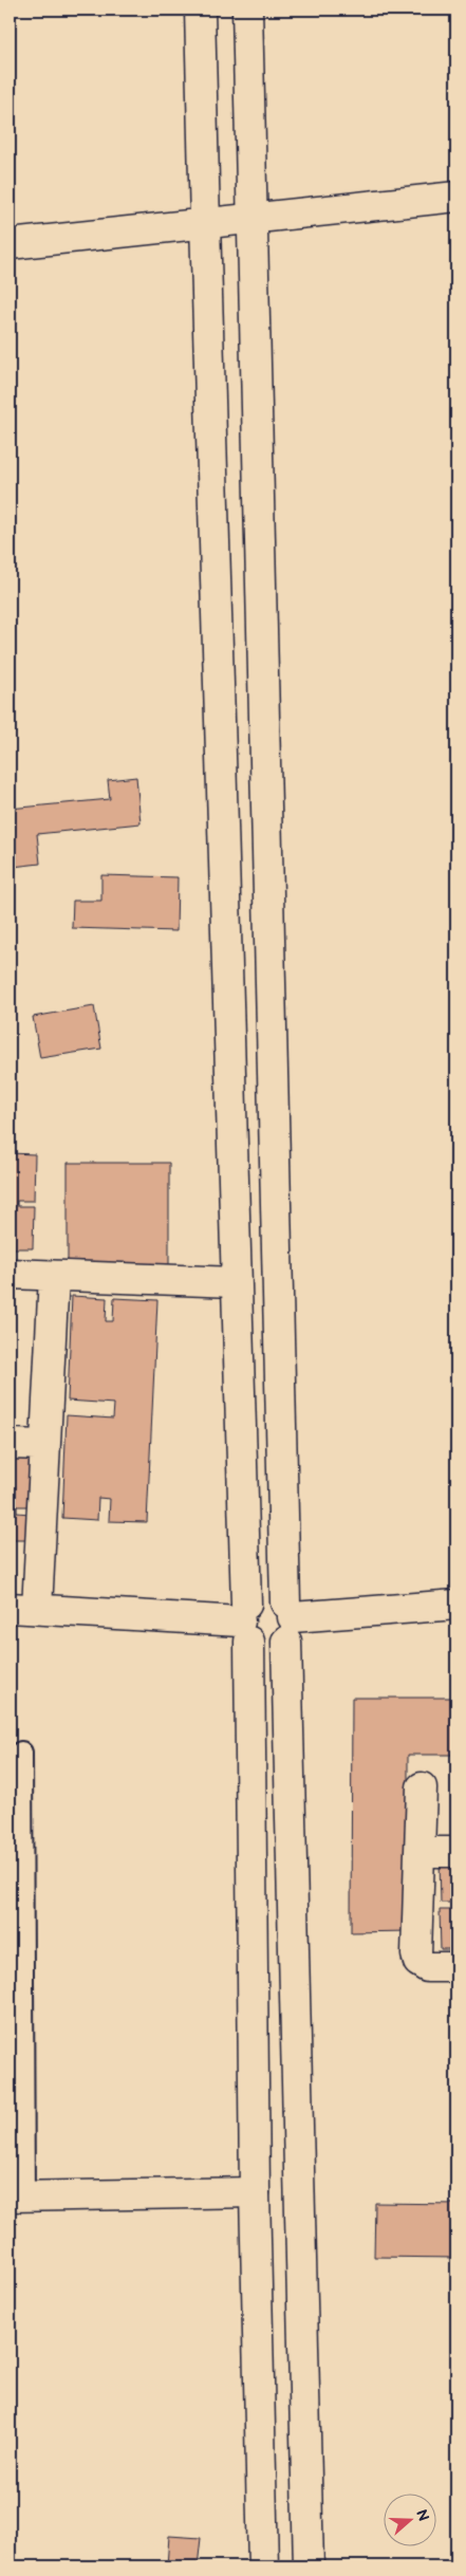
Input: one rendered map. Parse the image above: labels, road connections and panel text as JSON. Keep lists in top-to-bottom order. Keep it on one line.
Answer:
{"north":"right"}
